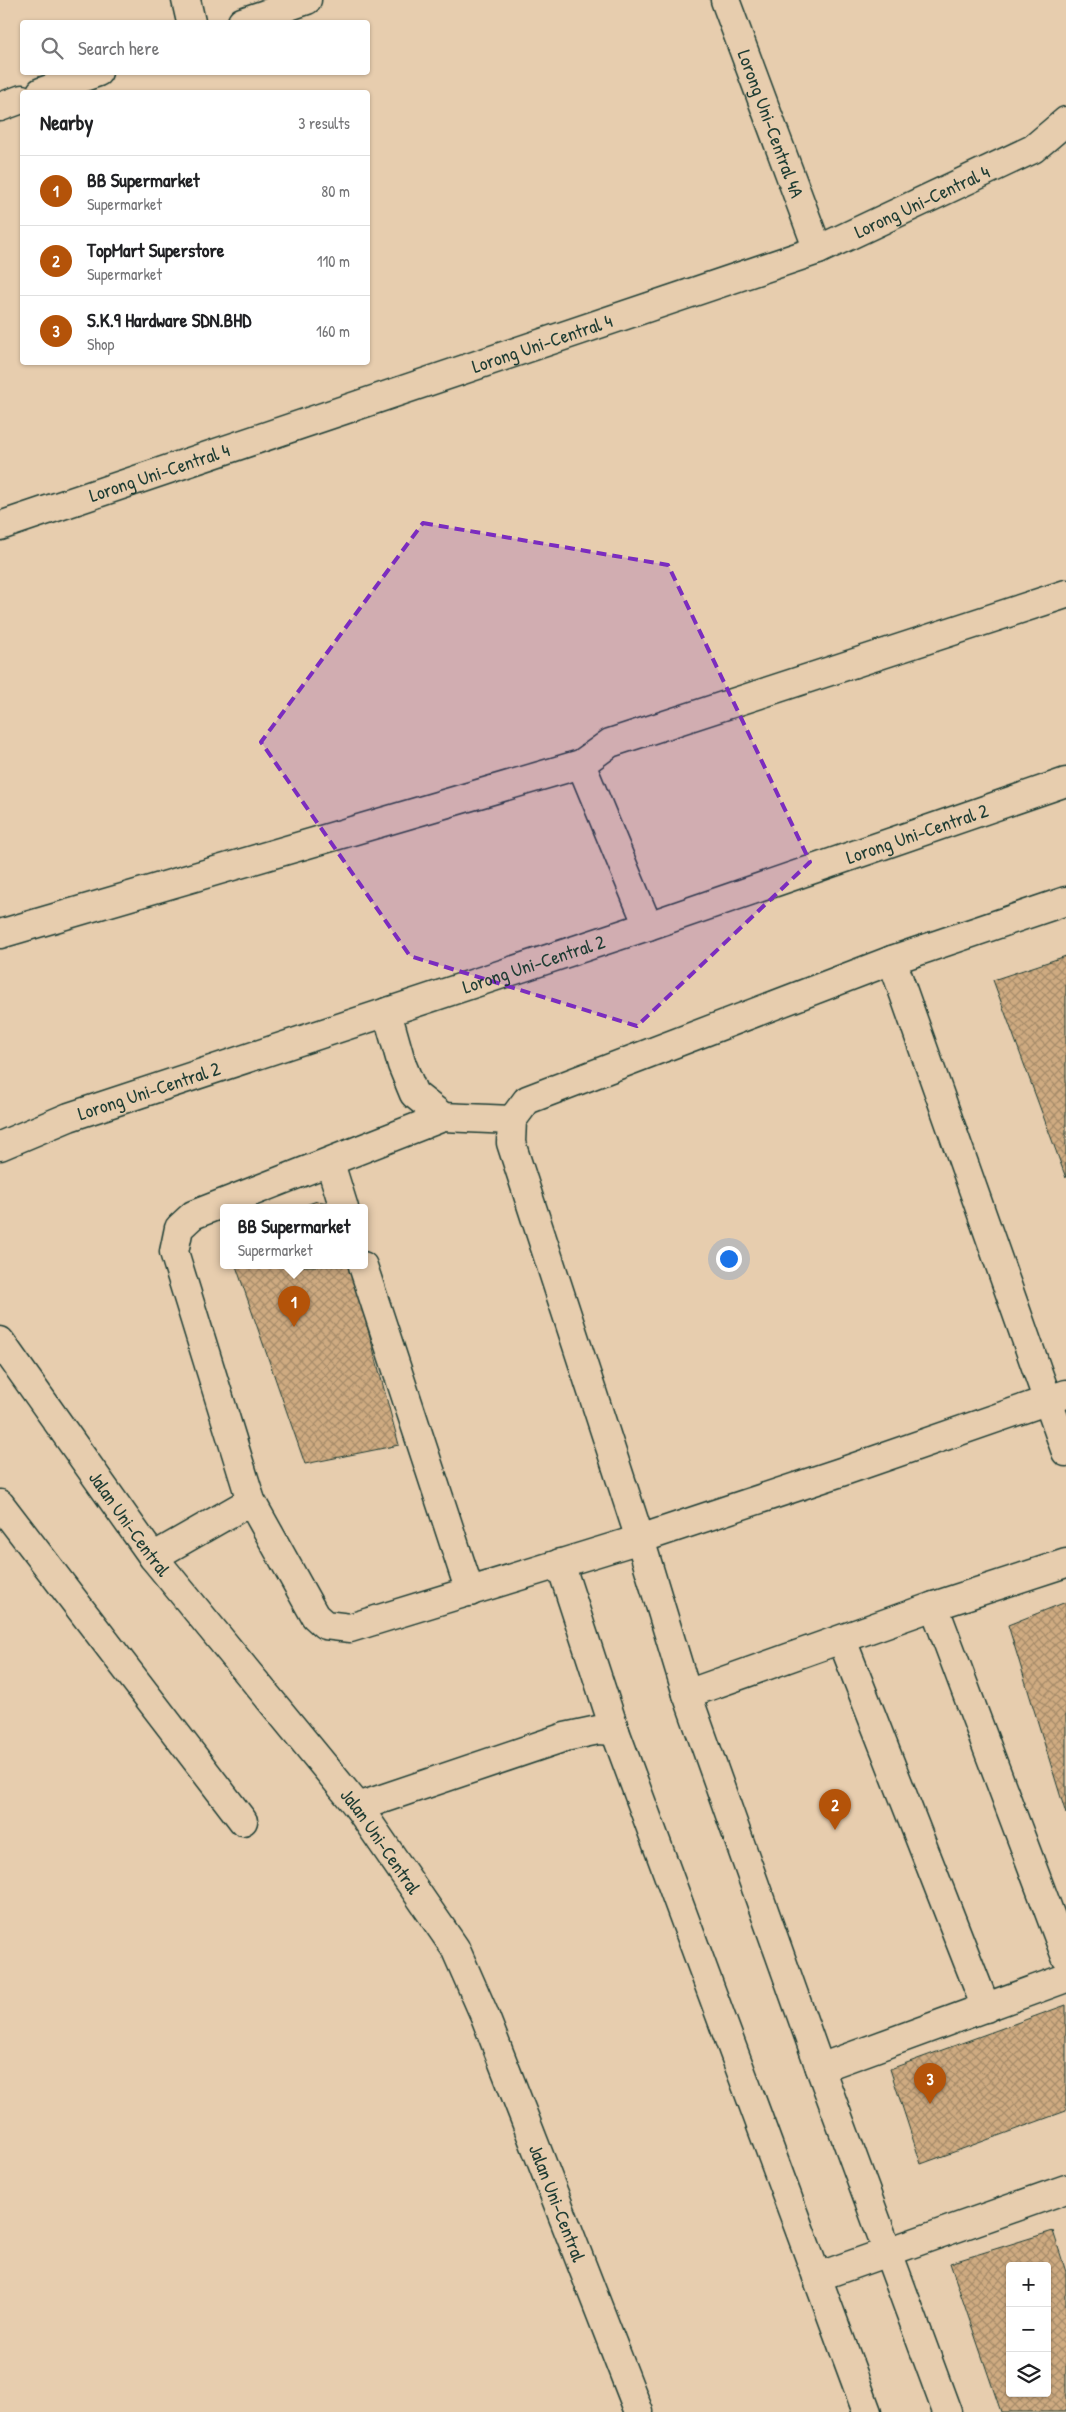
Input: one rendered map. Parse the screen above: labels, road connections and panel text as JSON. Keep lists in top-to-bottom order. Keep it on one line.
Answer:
{"streets":{"street":["Lorong Uni-Central 4A","Lorong Uni-Central 4","Lorong Uni-Central 2","Jalan Uni-Central"]},"crossings":[["Lorong Uni-Central 4A","Lorong Uni-Central 4"]],"page":{"search":"Search here","heading":["Nearby","3 results"],"list":[{"mark":"1","name":"BB Supermarket","note":"Supermarket","value":"80 m"},{"mark":"2","name":"TopMart Superstore","note":"Supermarket","value":"110 m"},{"mark":"3","name":"S.K.9 Hardware SDN.BHD","note":"Shop","value":"160 m"}],"popup":["BB Supermarket","Supermarket"],"pins":["1","2","3"],"map_buttons":["+","−"]}}
